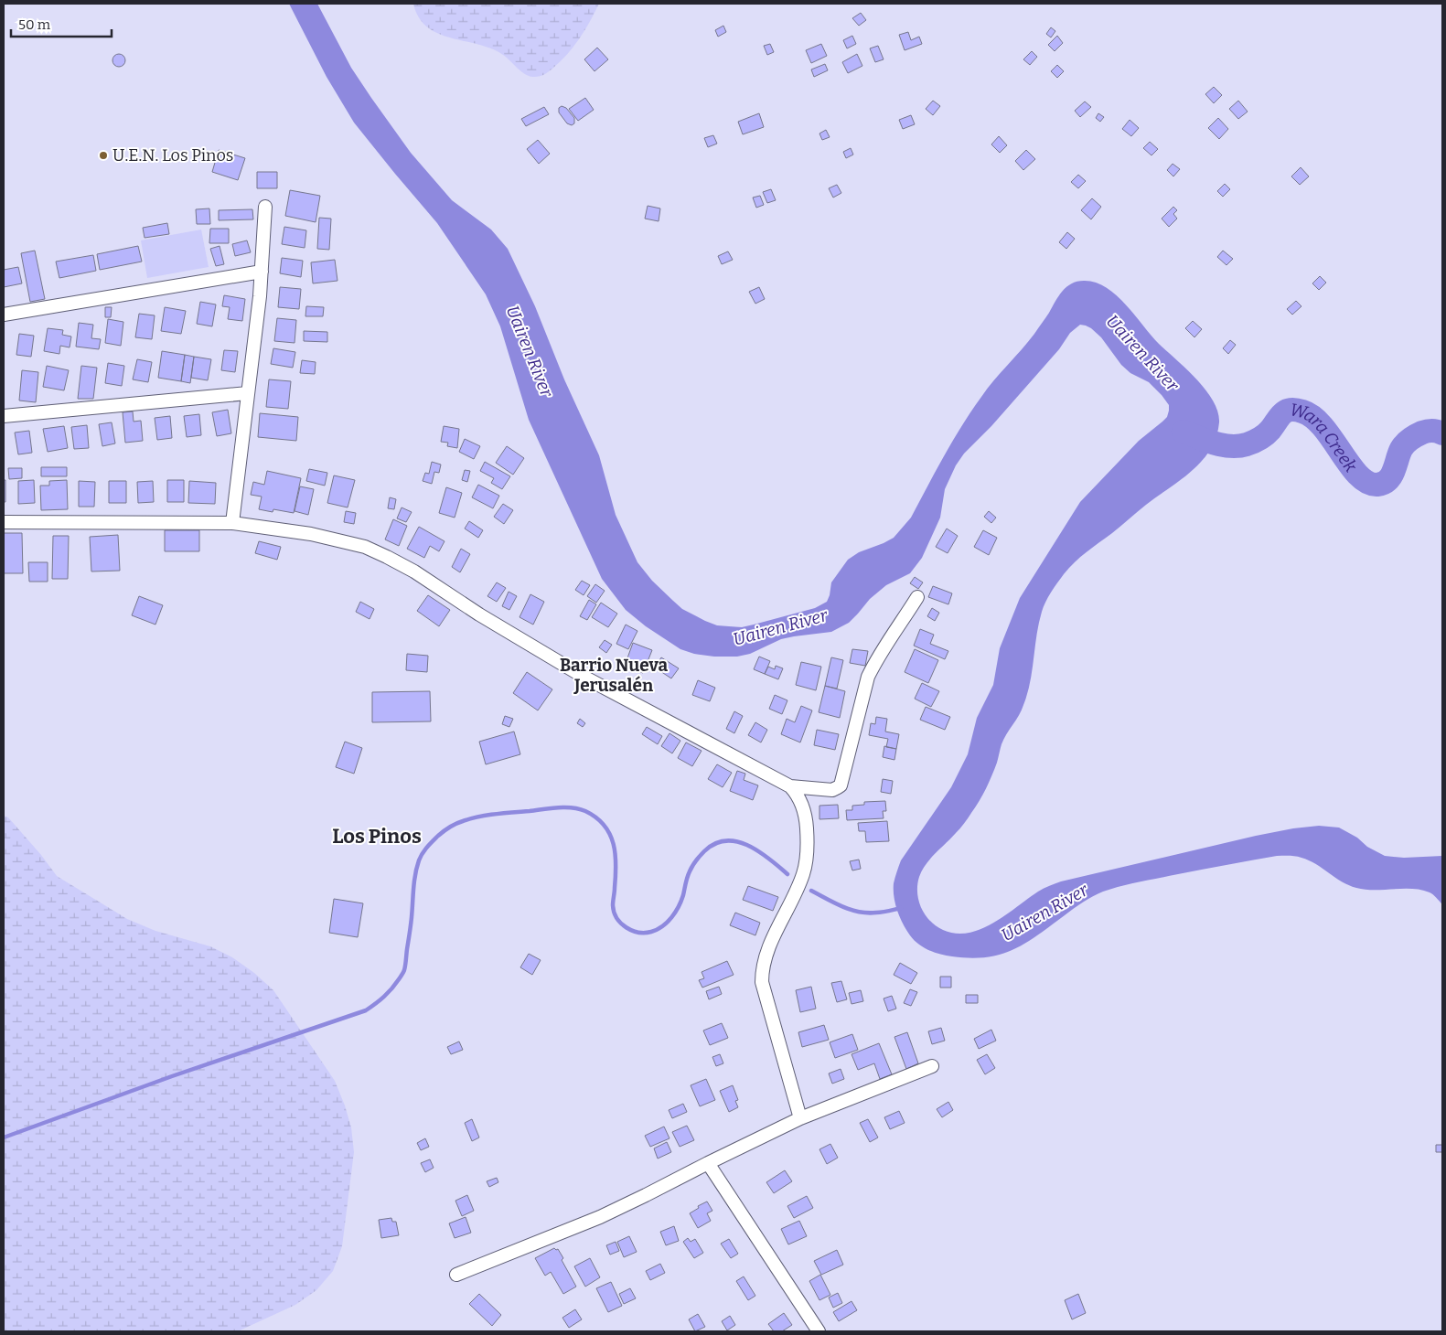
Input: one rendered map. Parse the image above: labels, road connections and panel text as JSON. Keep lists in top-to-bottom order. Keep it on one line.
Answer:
{"districts":["Barrio Nueva Jerusalén","Los Pinos"],"water":["Uairen River","Wara Creek"],"places":["U.E.N. Los Pinos"],"scale_bar":"50 m"}
